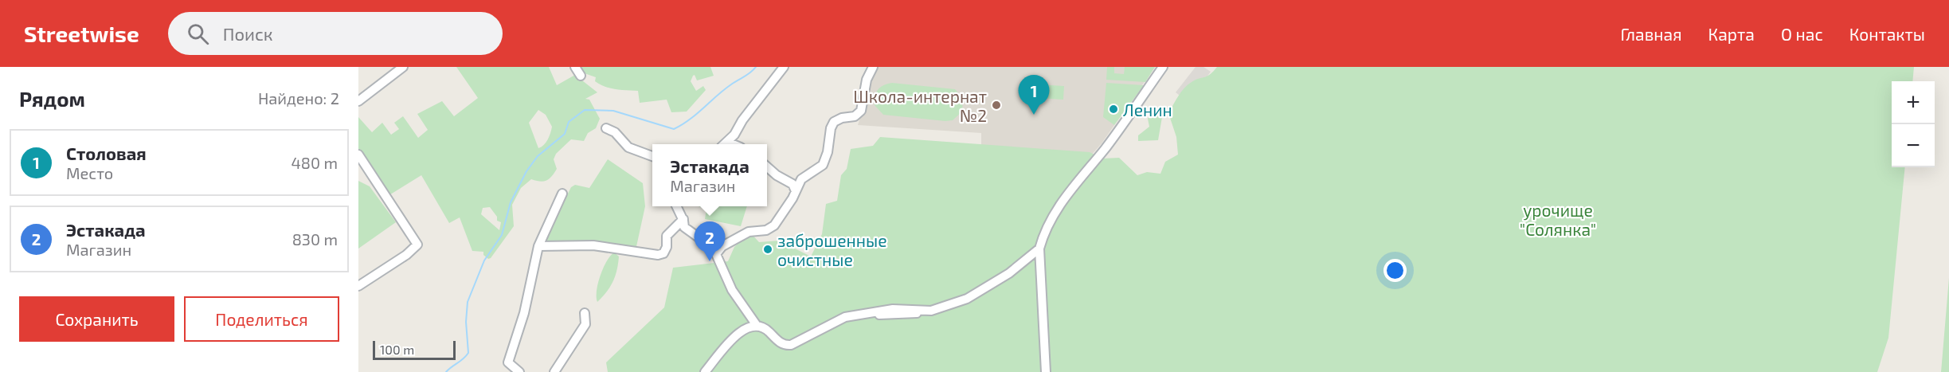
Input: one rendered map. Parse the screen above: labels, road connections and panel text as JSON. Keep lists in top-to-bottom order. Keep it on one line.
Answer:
{"parks":["урочище \"Солянка\""],"places":["Школа-интернат №2","Ленин","заброшенные очистные"],"scale_bar":"100 m","page":{"header":"Streetwise","search":"Поиск","nav":["Главная","Карта","О нас","Контакты"],"heading":["Рядом","Найдено: 2"],"pins":["1","2"],"map_buttons":["+","−"],"list":[{"mark":"1","name":"Столовая","note":"Место","value":"480 m"},{"mark":"2","name":"Эстакада","note":"Магазин","value":"830 m"}],"popup":["Эстакада","Магазин"],"buttons":["Сохранить","Поделиться"],"scale":"100 m"}}
